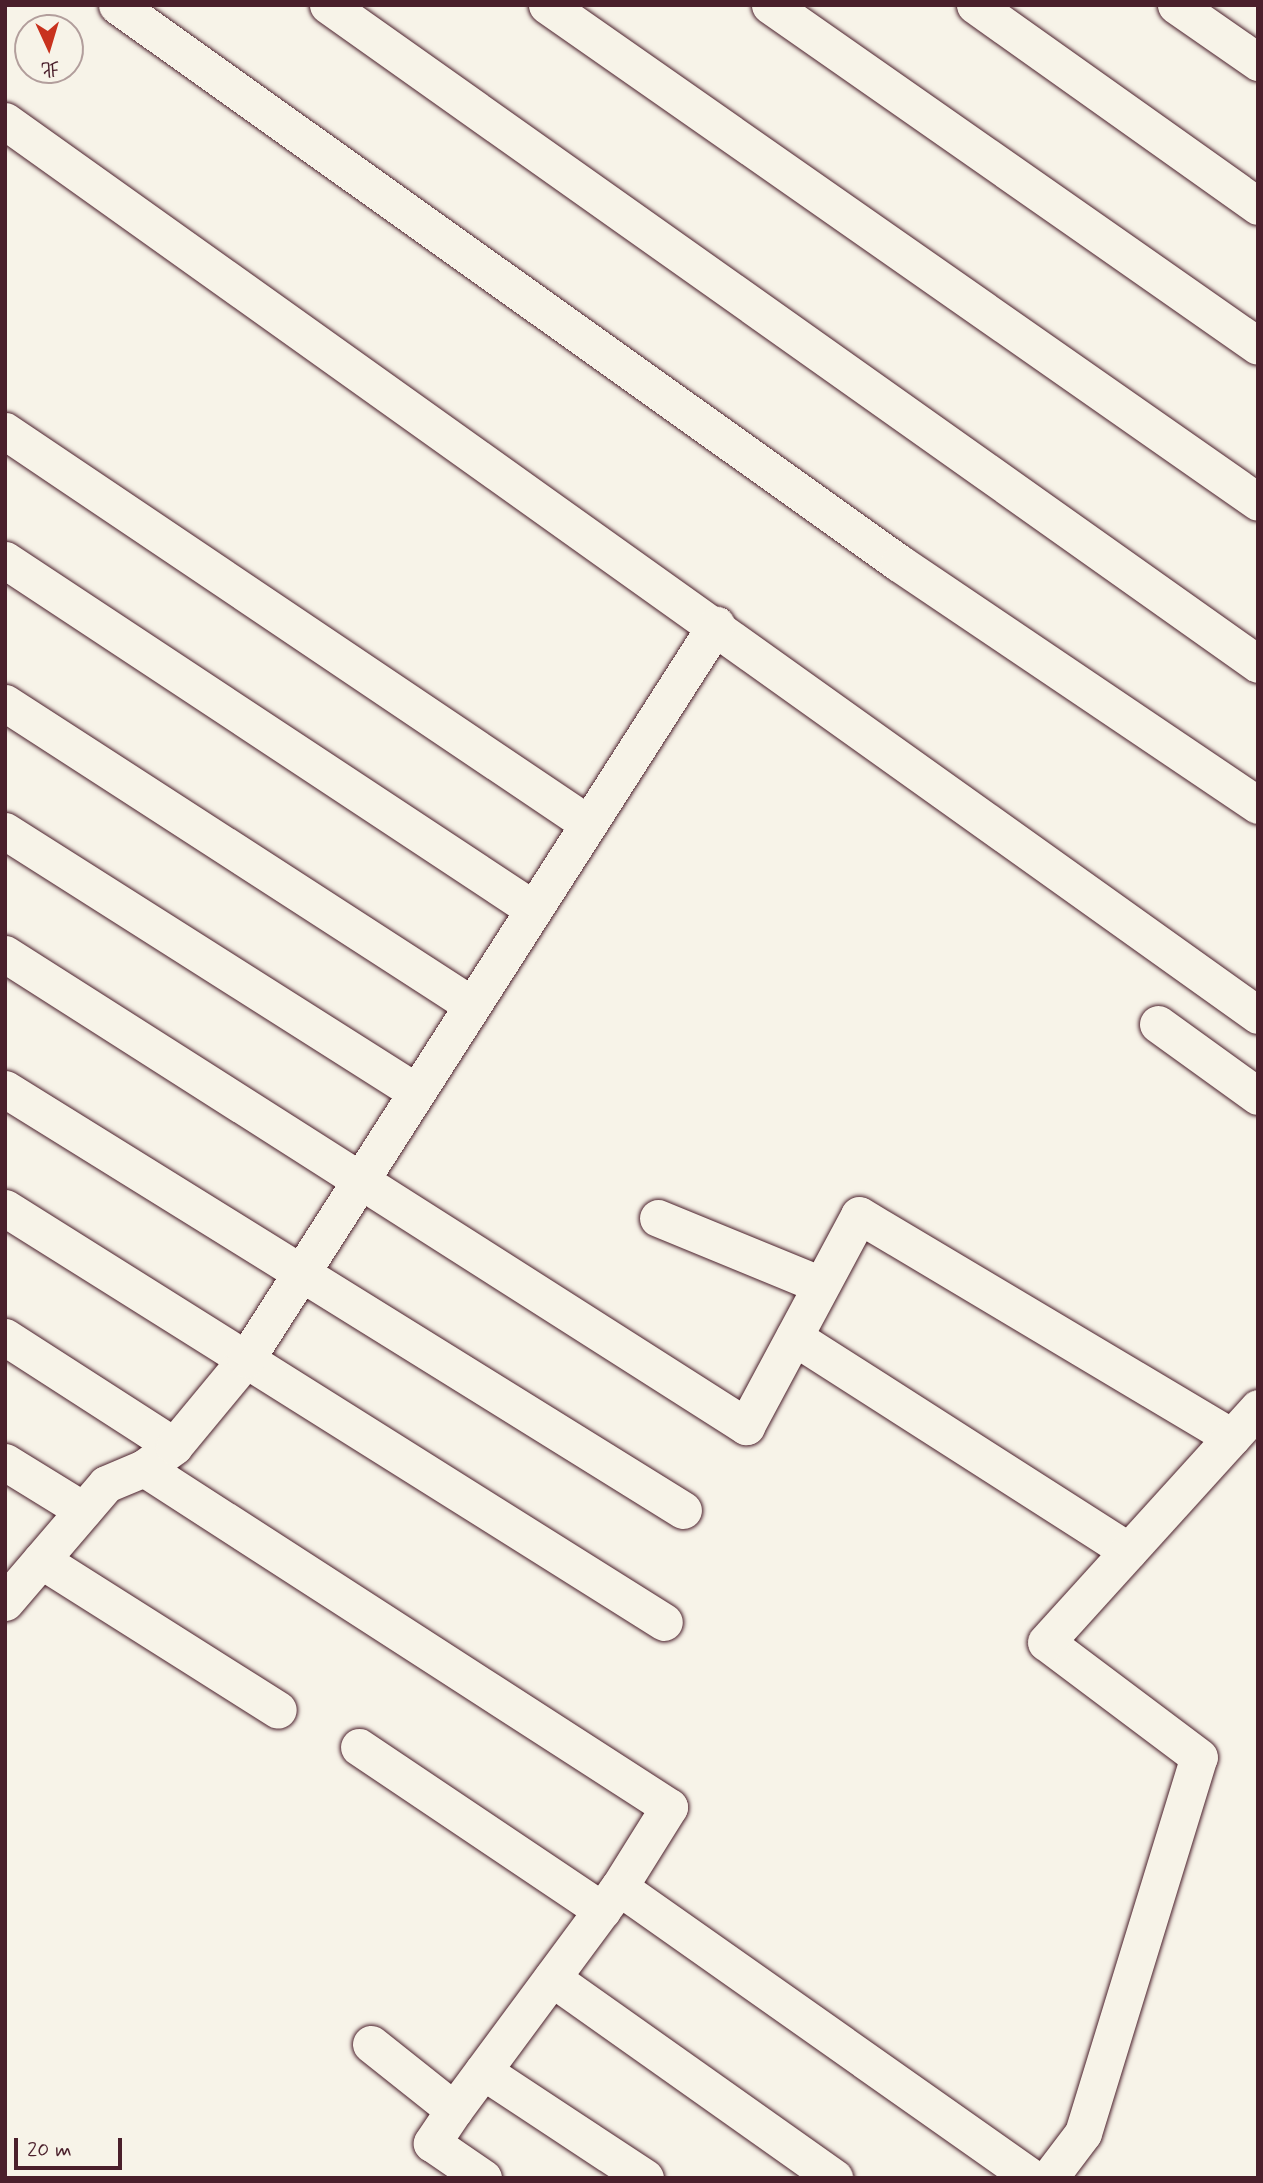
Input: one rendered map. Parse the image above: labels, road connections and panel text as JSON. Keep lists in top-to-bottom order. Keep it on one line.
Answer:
{"scale_bar":"20 m","north":"bottom"}
